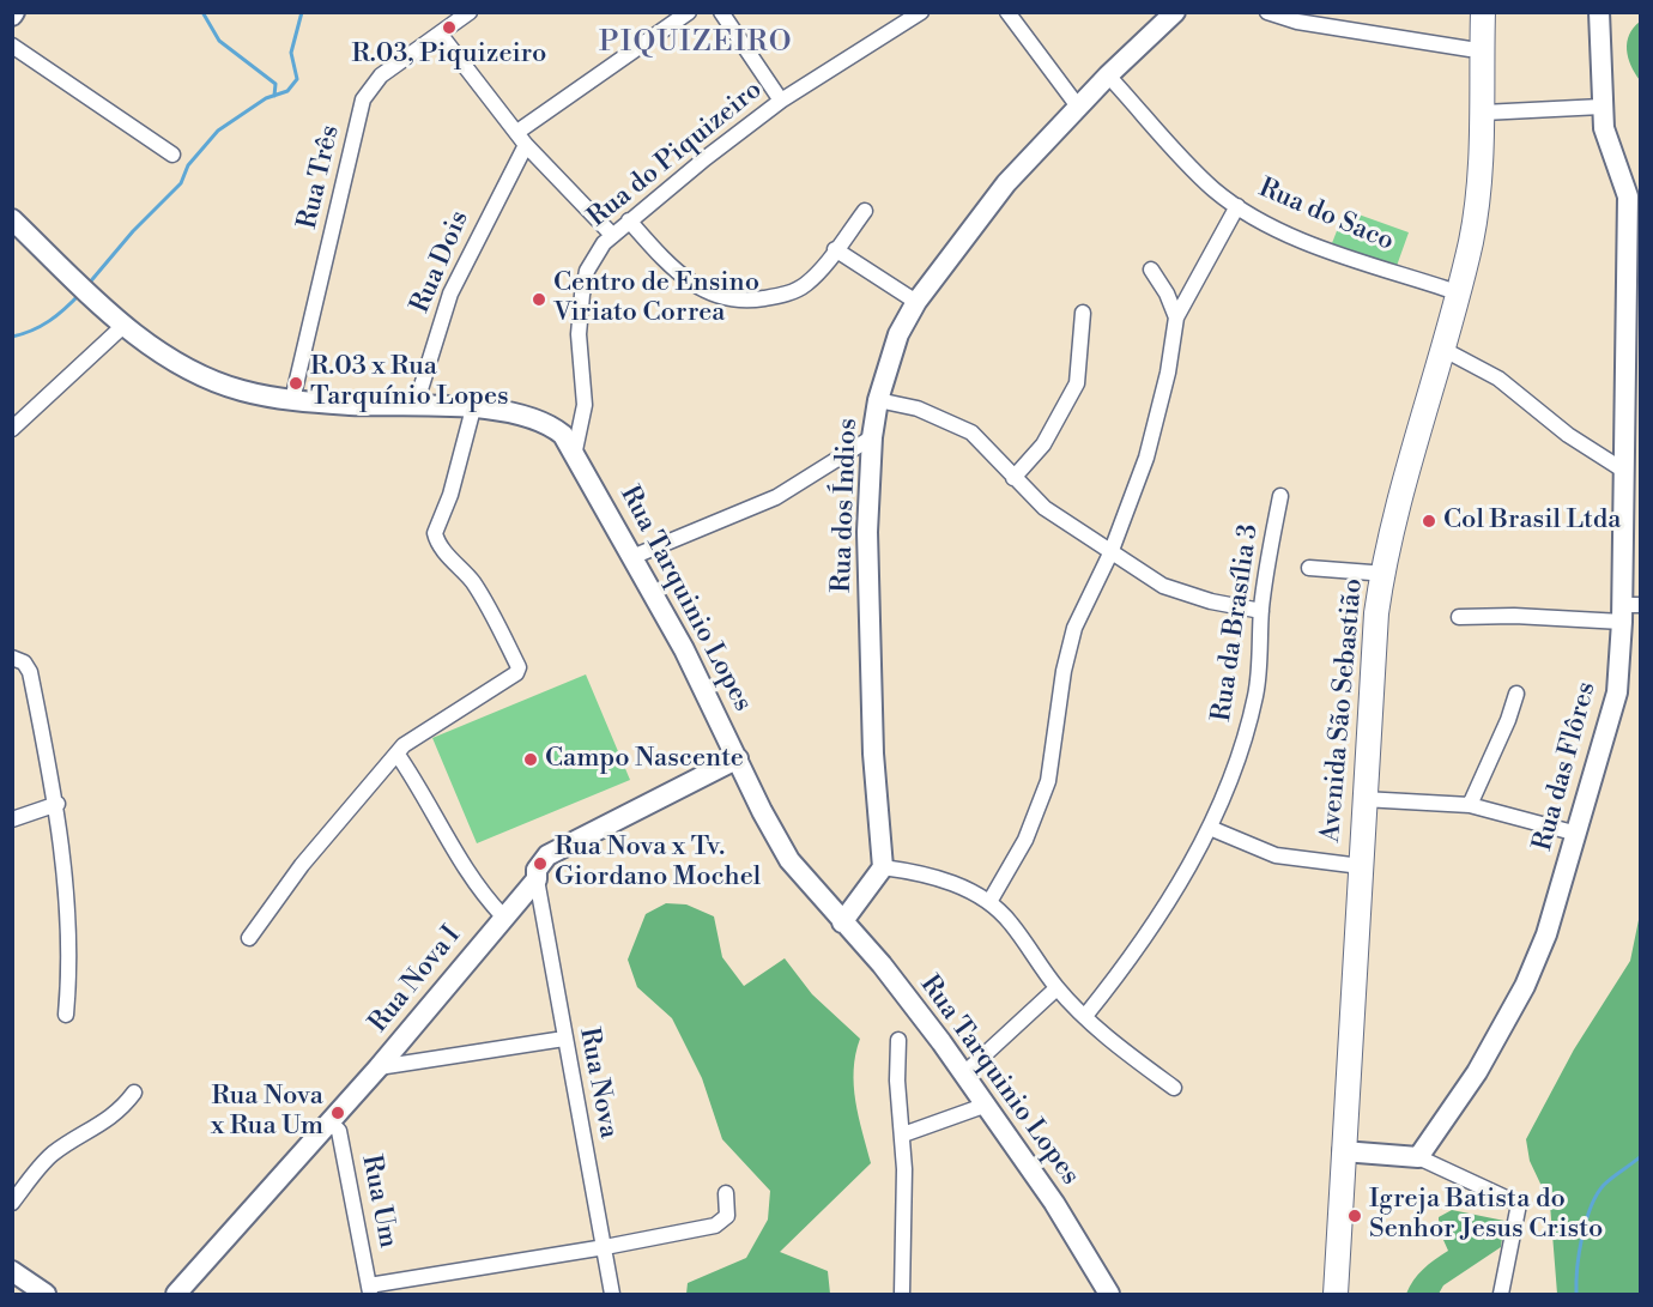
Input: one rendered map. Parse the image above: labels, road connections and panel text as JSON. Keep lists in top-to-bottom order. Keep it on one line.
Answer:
{"streets":{"main road":["Avenida São Sebastião"],"street":["Rua do Piquizeiro","Rua Três","Rua do Saco","Rua Dois","Rua dos Índios","Rua Tarquinio Lopes","Rua da Brasília 3","Rua das Flôres","Rua Nova I","Rua Nova","Rua Um"]},"crossings":[["Rua do Piquizeiro","Rua Tarquinio Lopes"],["Rua Três","Rua Tarquinio Lopes"],["Rua do Saco","Rua dos Índios"],["Rua do Saco","Avenida São Sebastião"],["Rua Dois","Rua Tarquinio Lopes"],["Rua Tarquinio Lopes","Rua Nova I"],["Rua Nova I","Rua Nova"],["Rua Nova I","Rua Um"]],"districts":["PIQUIZEIRO"],"places":["R.03, Piquizeiro","Centro de Ensino Viriato Correa","R.03 x Rua Tarquínio Lopes","Col Brasil Ltda","Campo Nascente","Rua Nova x Tv. Giordano Mochel","Rua Nova x Rua Um","Igreja Batista do Senhor Jesus Cristo"]}
